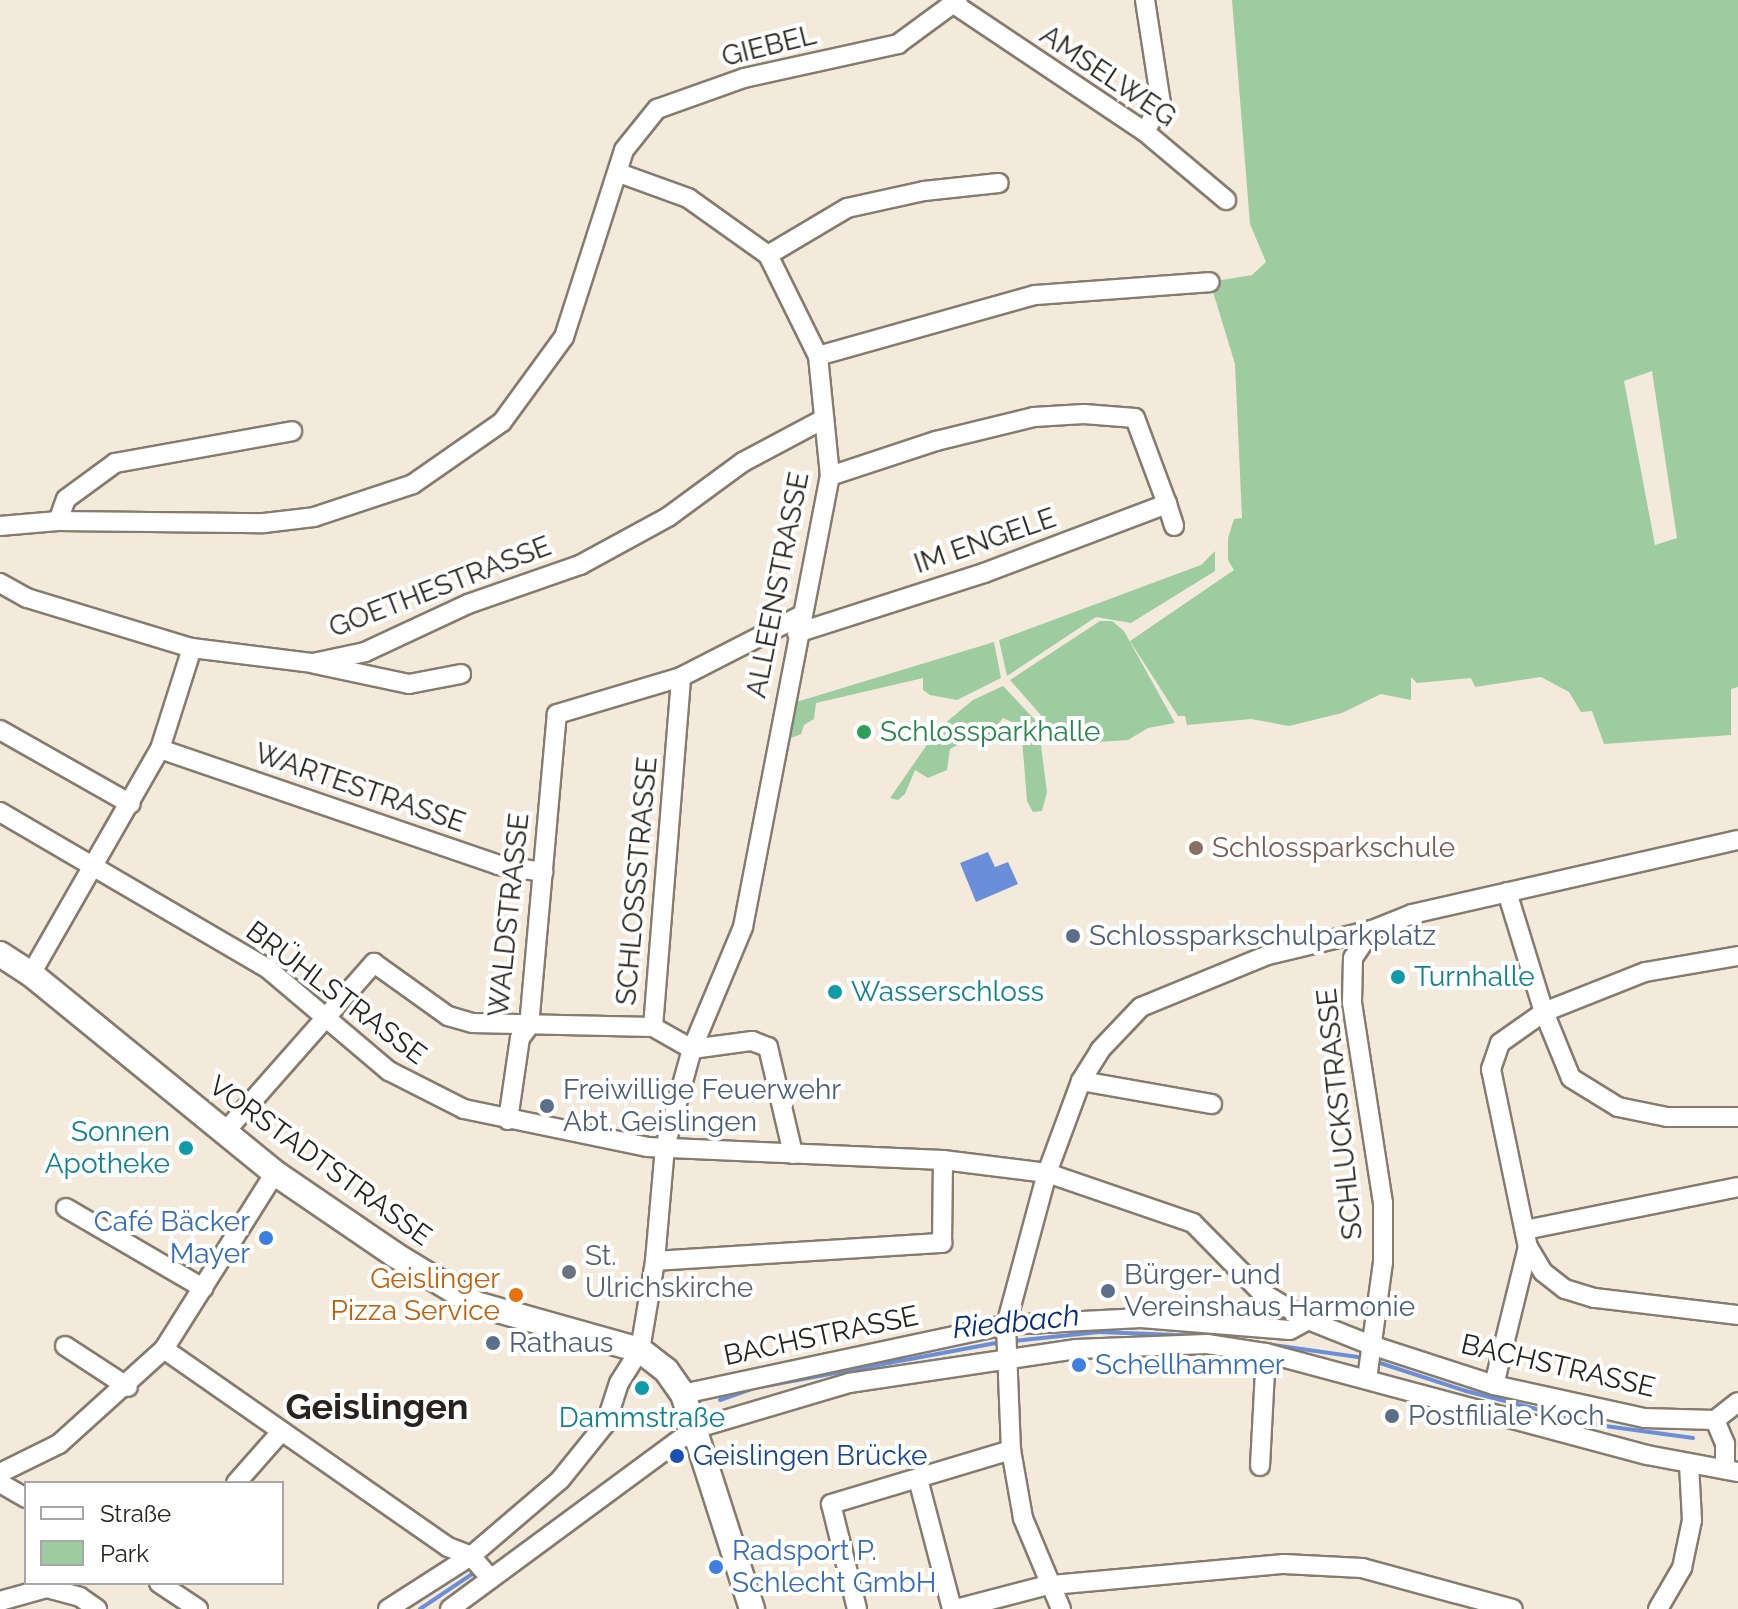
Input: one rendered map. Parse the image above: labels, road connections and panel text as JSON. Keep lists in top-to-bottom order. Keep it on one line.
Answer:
{"streets":{"main road":["VORSTADTSTRASSE"],"street":["GIEBEL","AMSELWEG","IM ENGELE","ALLEENSTRASSE","GOETHESTRASSE","WARTESTRASSE","SCHLOSSSTRASSE","WALDSTRASSE","BRÜHLSTRASSE","SCHLUCKSTRASSE","BACHSTRASSE"]},"crossings":[["GIEBEL","AMSELWEG"],["GIEBEL","ALLEENSTRASSE"],["IM ENGELE","ALLEENSTRASSE"],["IM ENGELE","SCHLOSSSTRASSE"],["IM ENGELE","WALDSTRASSE"],["ALLEENSTRASSE","GOETHESTRASSE"],["ALLEENSTRASSE","SCHLOSSSTRASSE"],["WARTESTRASSE","WALDSTRASSE"],["WALDSTRASSE","BRÜHLSTRASSE"],["BRÜHLSTRASSE","BACHSTRASSE"],["SCHLUCKSTRASSE","BACHSTRASSE"]],"districts":["Geislingen"],"water":["Riedbach"],"places":["Schlossparkhalle","Schlossparkschule","Schlossparkschulparkplatz","Turnhalle","Wasserschloss","Freiwillige Feuerwehr Abt. Geislingen","Sonnen Apotheke","Café Bäcker Mayer","St. Ulrichskirche","Bürger- und Vereinshaus Harmonie","Geislinger Pizza Service","Rathaus","Schellhammer","Dammstraße","Postfiliale Koch","Geislingen Brücke","Radsport P. Schlecht GmbH"],"legend":["Straße","Park"]}
